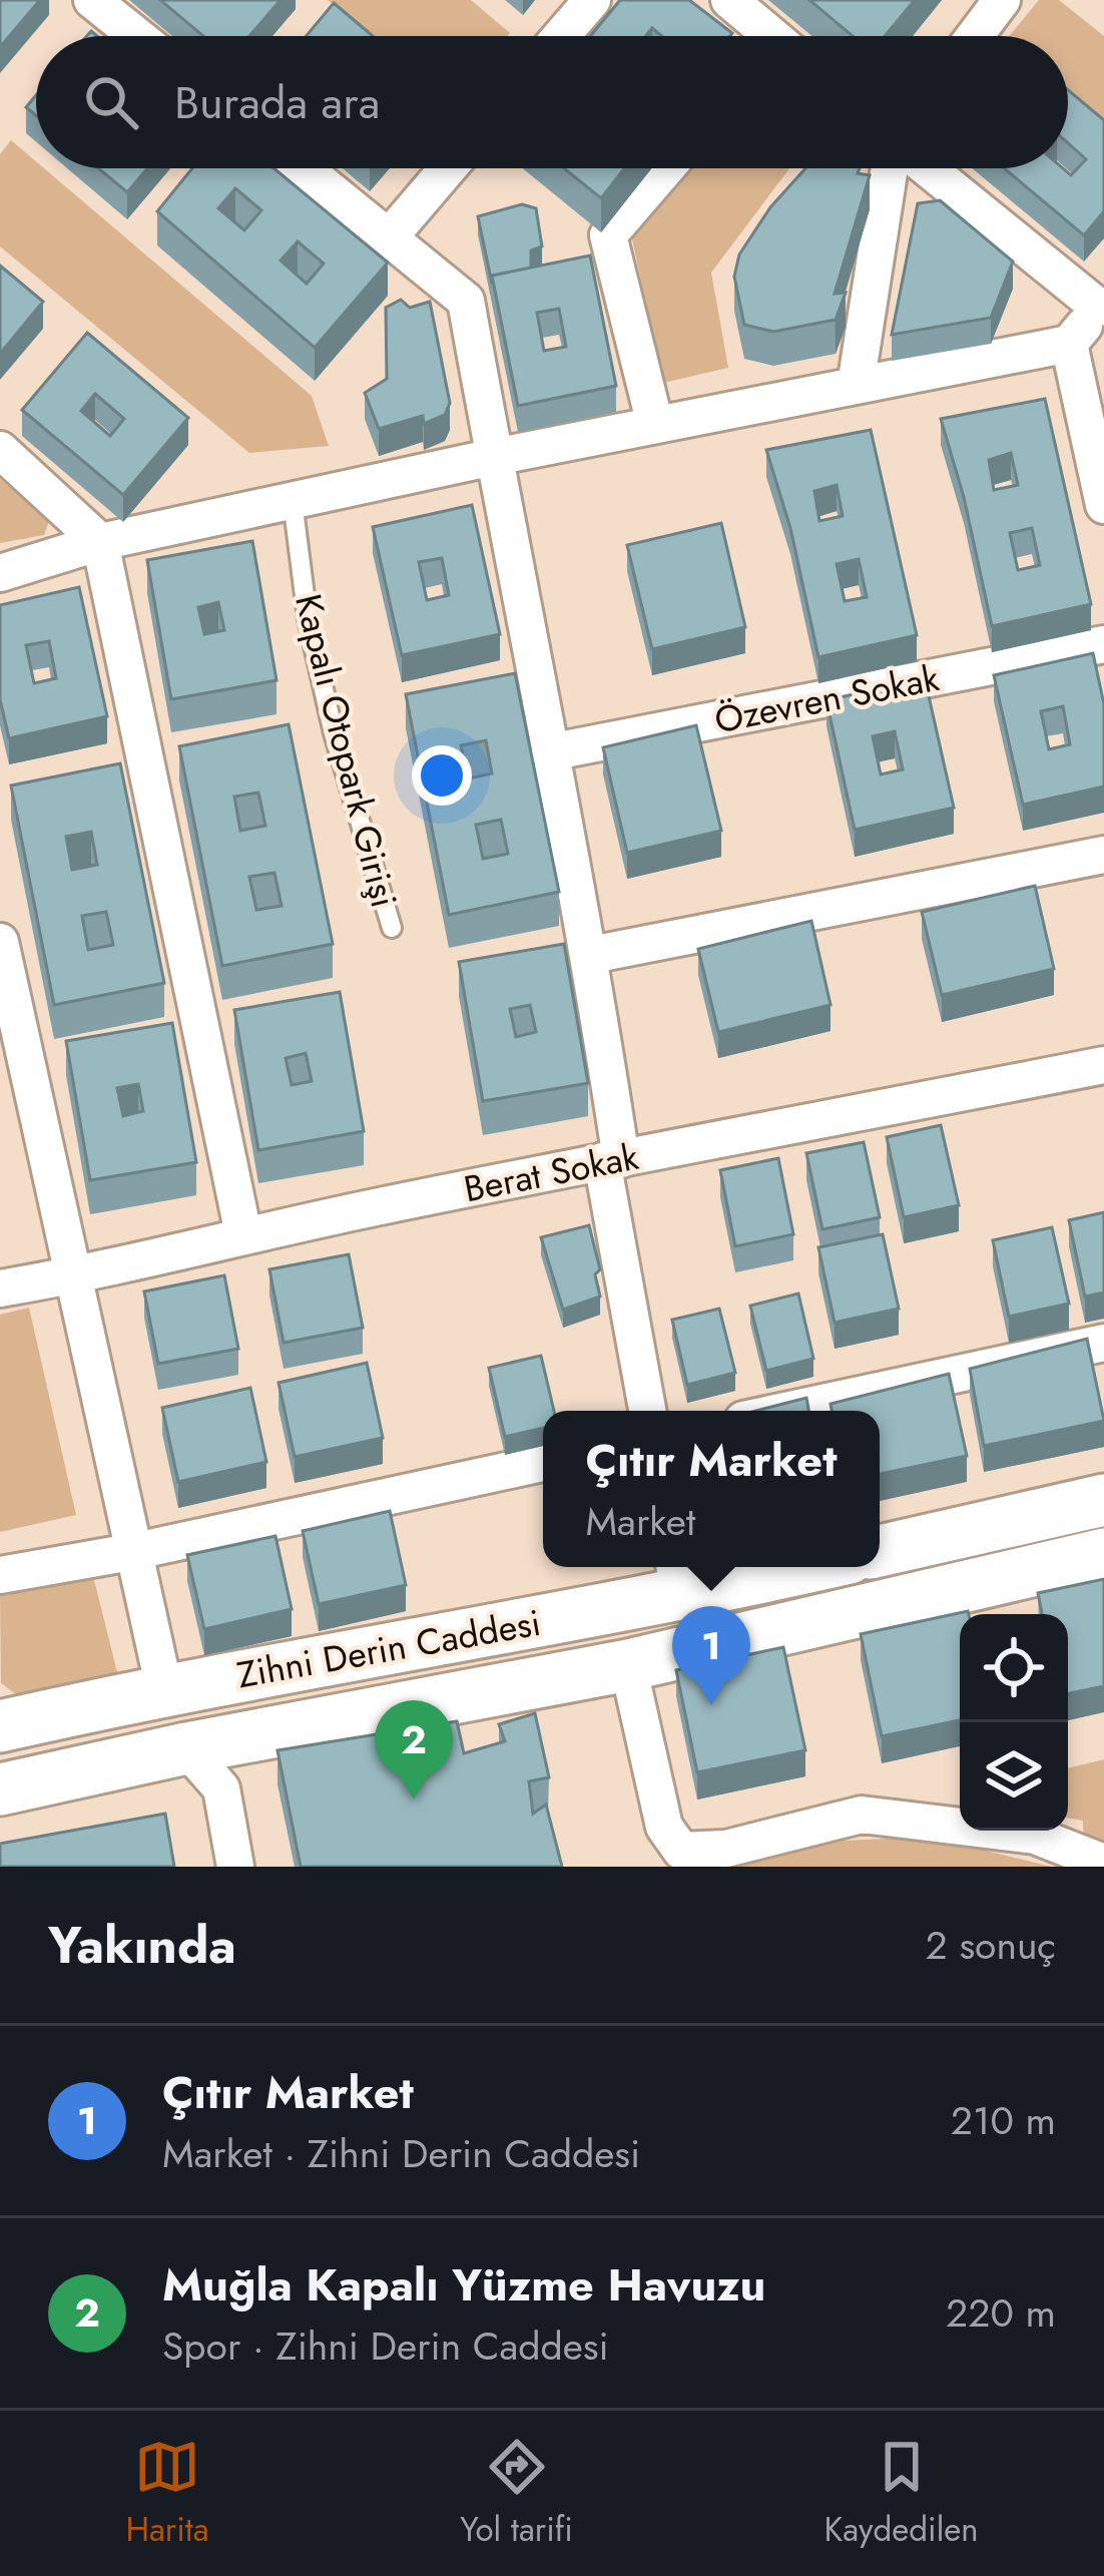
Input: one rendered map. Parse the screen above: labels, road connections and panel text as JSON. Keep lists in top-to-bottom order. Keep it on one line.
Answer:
{"streets":{"main road":["Zihni Derin Caddesi"],"street":["Özevren Sokak","Berat Sokak"],"lane":["Kapalı Otopark Girişi"]},"page":{"search":"Burada ara","popup":["Çıtır Market","Market"],"pins":["1","2"],"heading":["Yakında","2 sonuç"],"list":[{"mark":"1","name":"Çıtır Market","note":"Market · Zihni Derin Caddesi","value":"210 m"},{"mark":"2","name":"Muğla Kapalı Yüzme Havuzu","note":"Spor · Zihni Derin Caddesi","value":"220 m"}],"nav":["Harita","Yol tarifi","Kaydedilen"]}}
